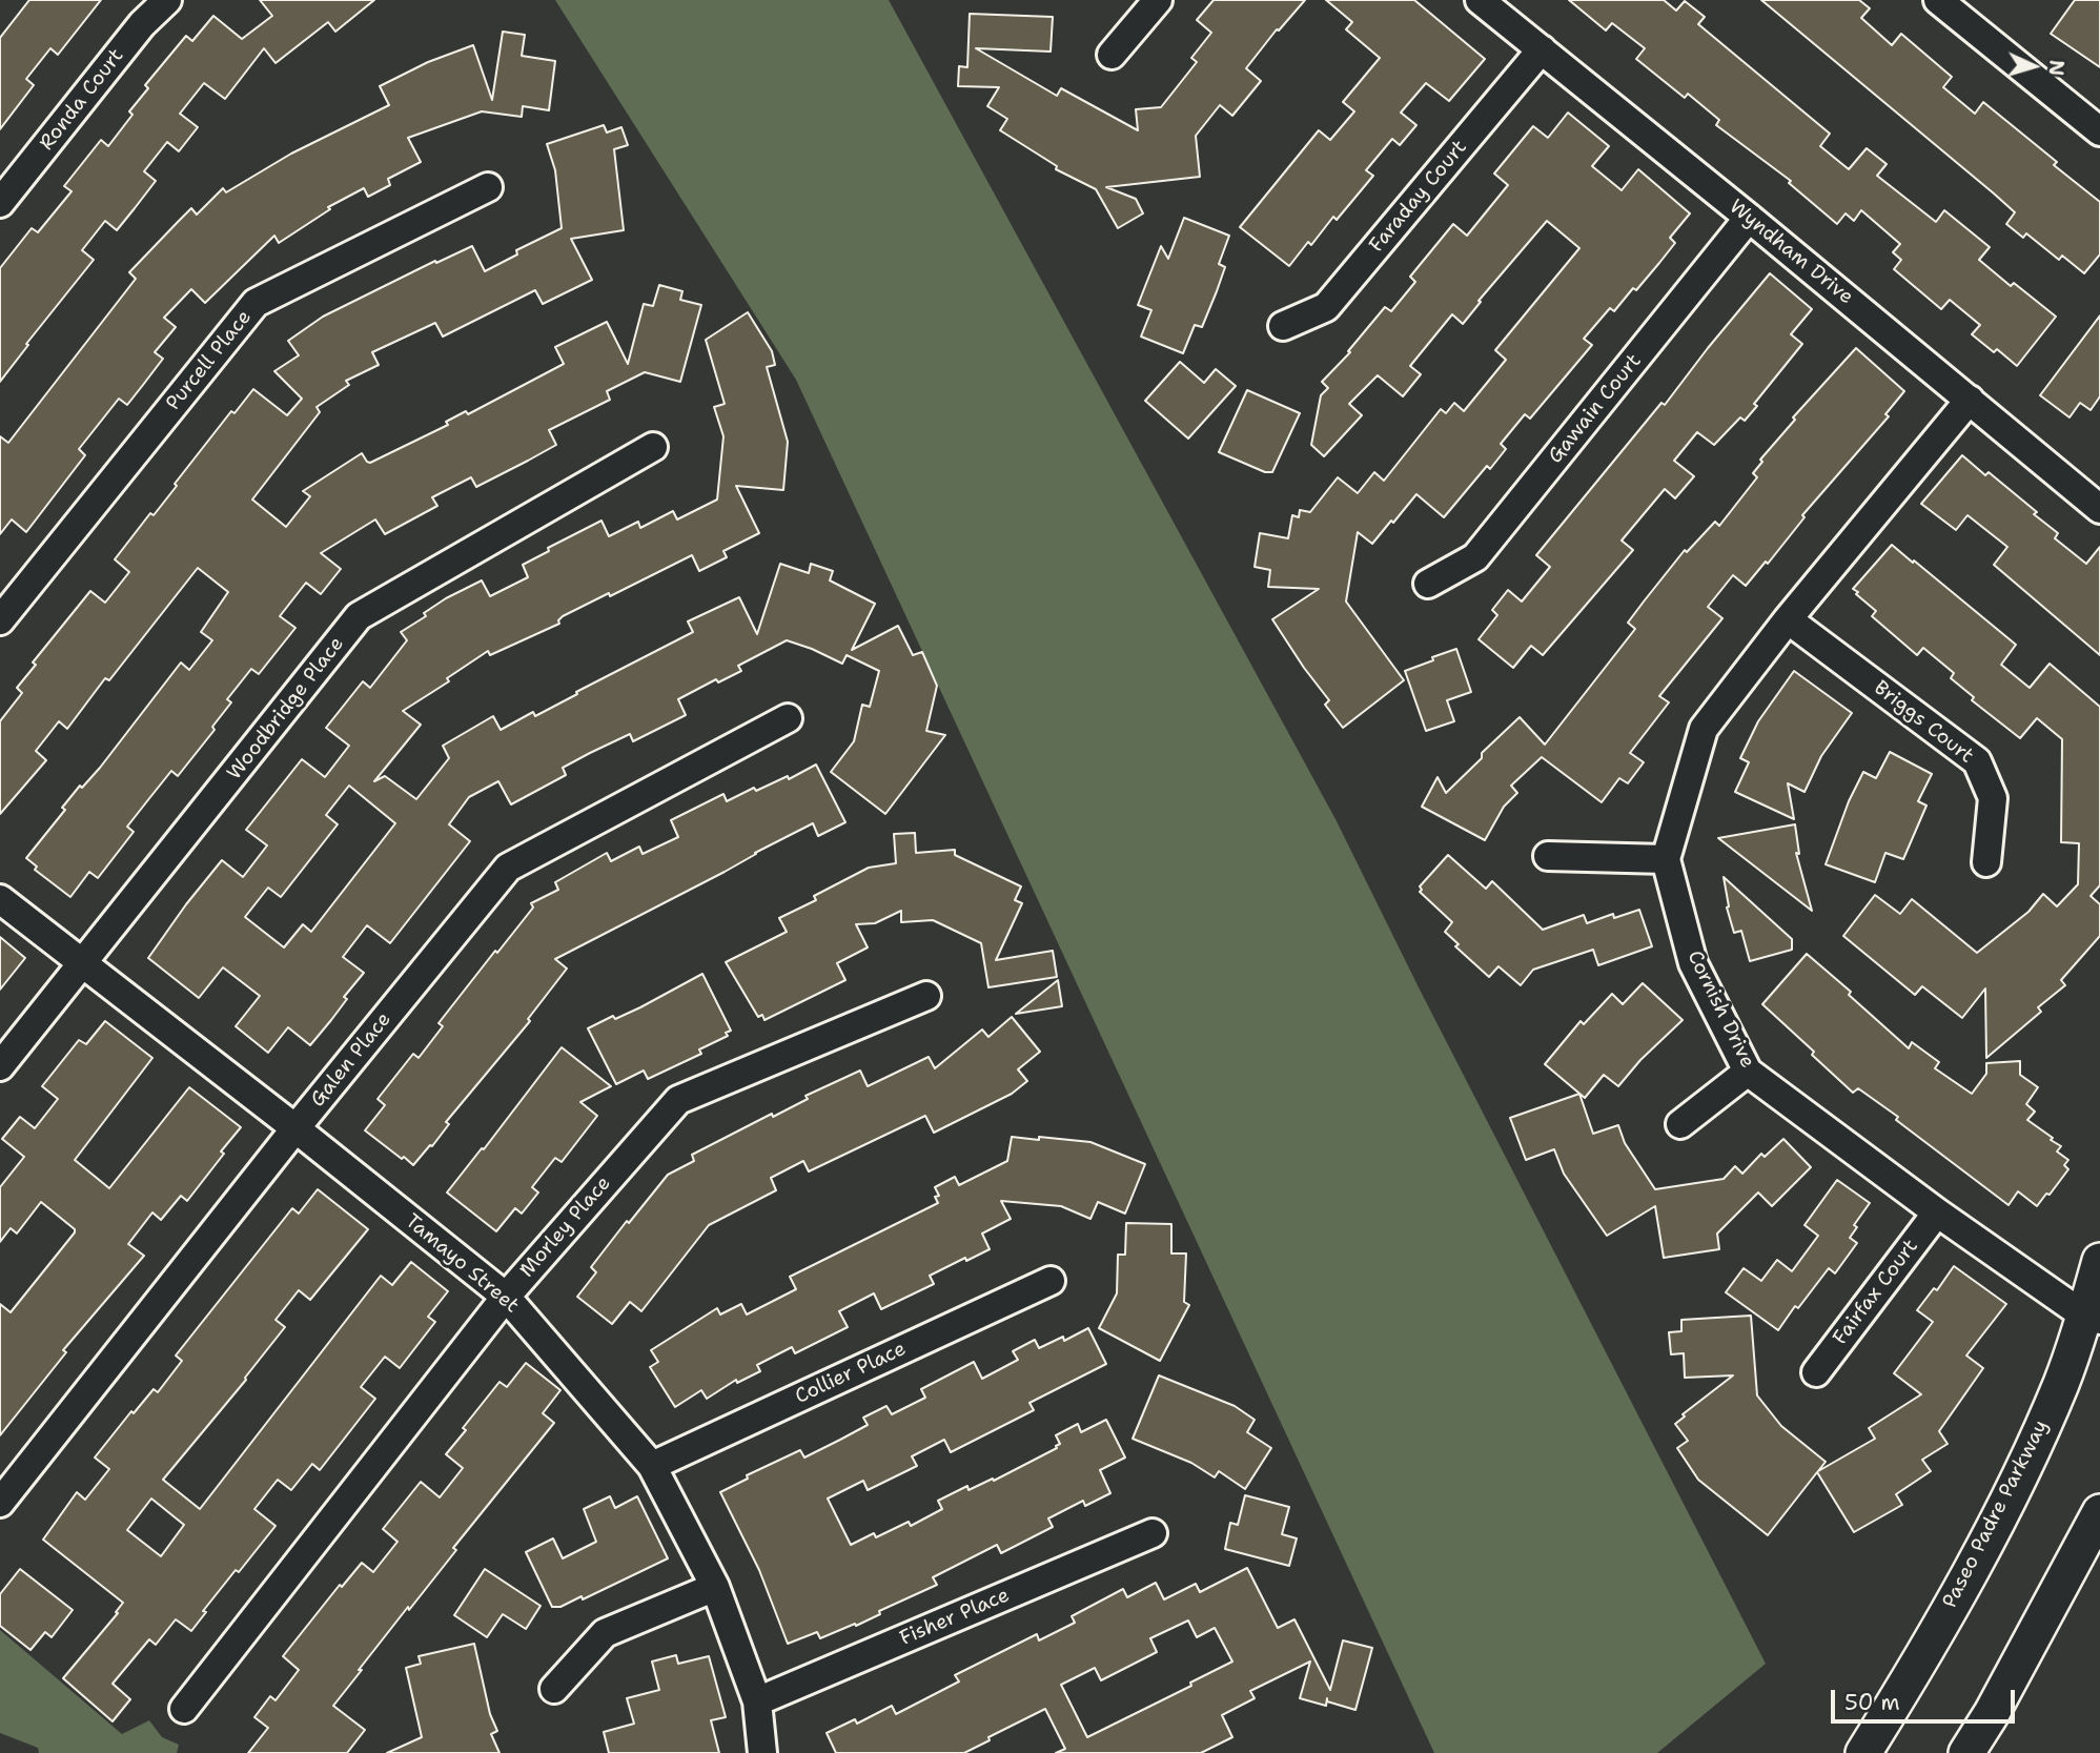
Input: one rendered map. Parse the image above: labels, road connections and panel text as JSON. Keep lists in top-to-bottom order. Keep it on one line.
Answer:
{"streets":{"main road":["Paseo Padre Parkway"],"street":["Ronda Court","Faraday Court","Wyndham Drive","Purcell Place","Gawain Court","Woodbridge Place","Briggs Court","Cornish Drive","Galen Place","Morley Place","Tamayo Street","Fairfax Court","Collier Place","Fisher Place"]},"crossings":[["Faraday Court","Wyndham Drive"],["Wyndham Drive","Gawain Court"],["Woodbridge Place","Tamayo Street"],["Cornish Drive","Fairfax Court"],["Cornish Drive","Paseo Padre Parkway"],["Galen Place","Tamayo Street"],["Morley Place","Tamayo Street"],["Tamayo Street","Collier Place"],["Tamayo Street","Fisher Place"]],"scale_bar":"50 m","north":"right"}
